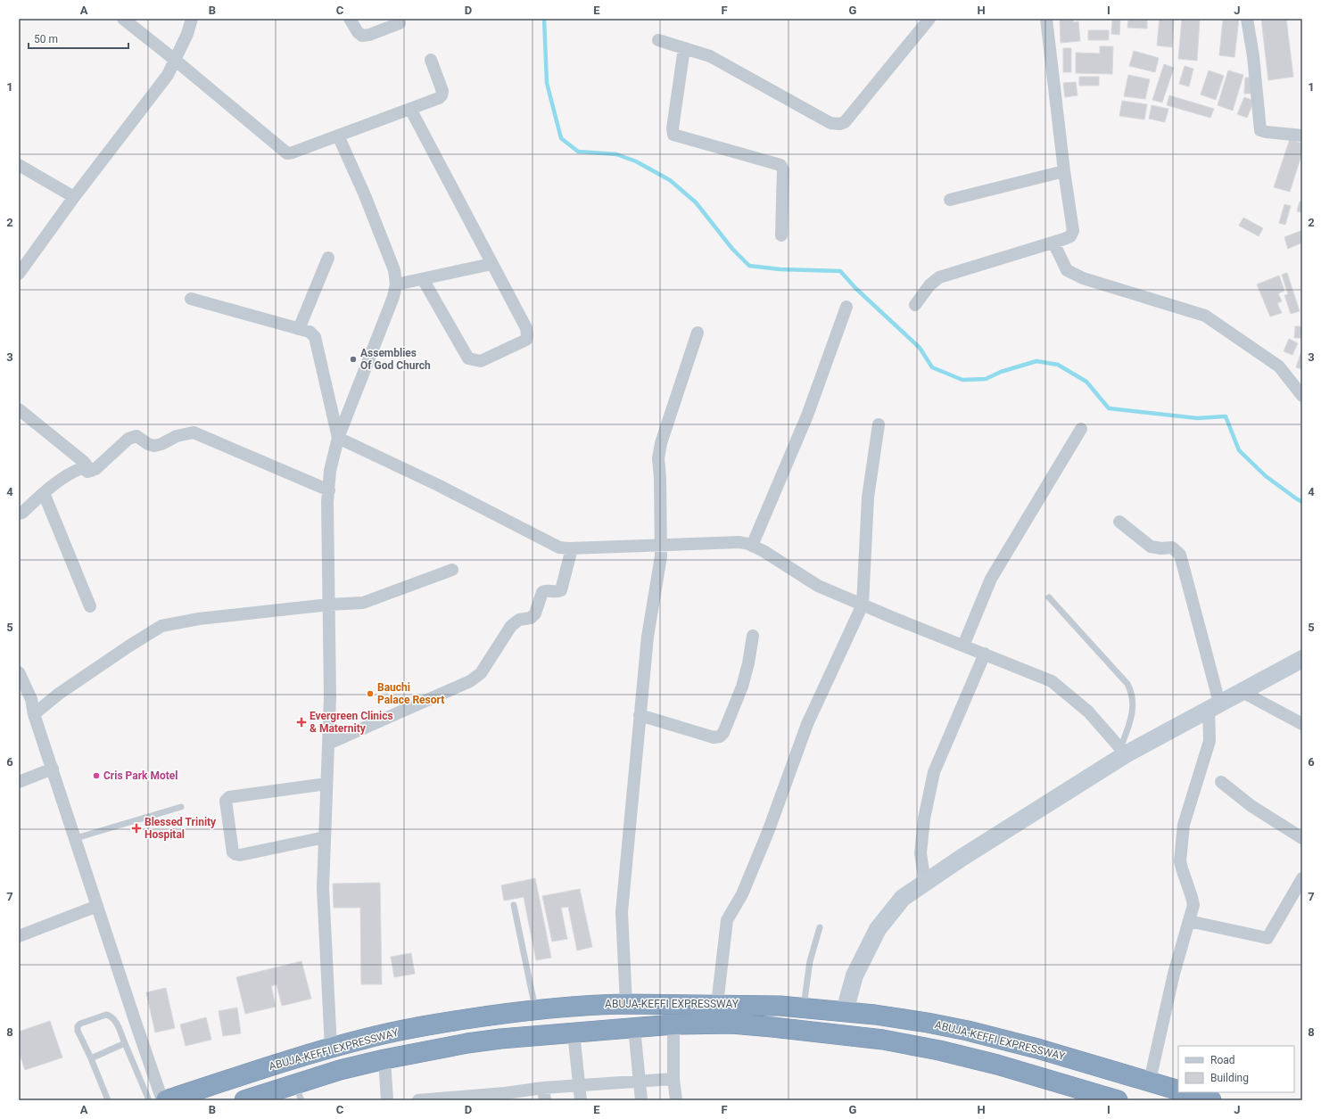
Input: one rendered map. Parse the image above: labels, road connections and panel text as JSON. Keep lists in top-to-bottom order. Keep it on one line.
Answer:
{"streets":{"highway":["ABUJA-KEFFI EXPRESSWAY"]},"places":{"other":["Assemblies Of God Church","Bauchi Palace Resort","Cris Park Motel"],"health":["Evergreen Clinics & Maternity","Blessed Trinity Hospital"]},"legend":["Road","Building"],"scale_bar":"50 m","grid":{"columns":["A","B","C","D","E","F","G","H","I","J"],"rows":["1","2","3","4","5","6","7","8"]}}
